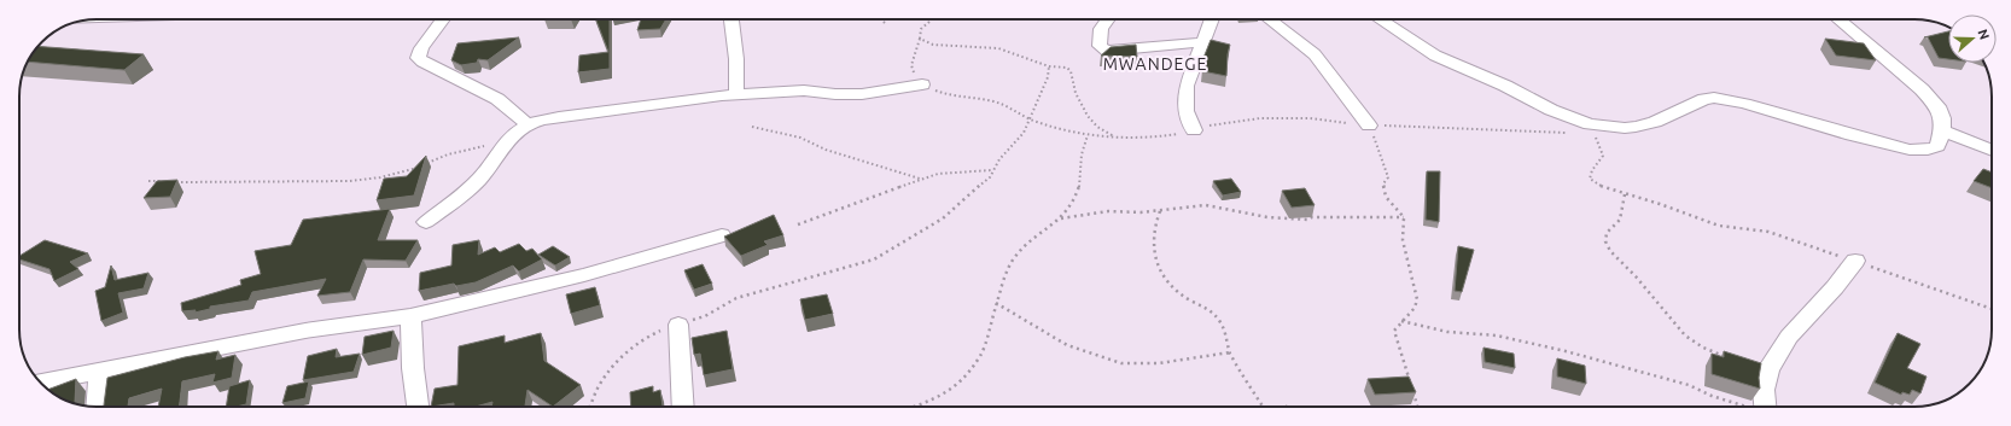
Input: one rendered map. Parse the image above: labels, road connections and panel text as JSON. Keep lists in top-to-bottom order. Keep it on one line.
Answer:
{"districts":["MWANDEGE"],"north":"right"}
